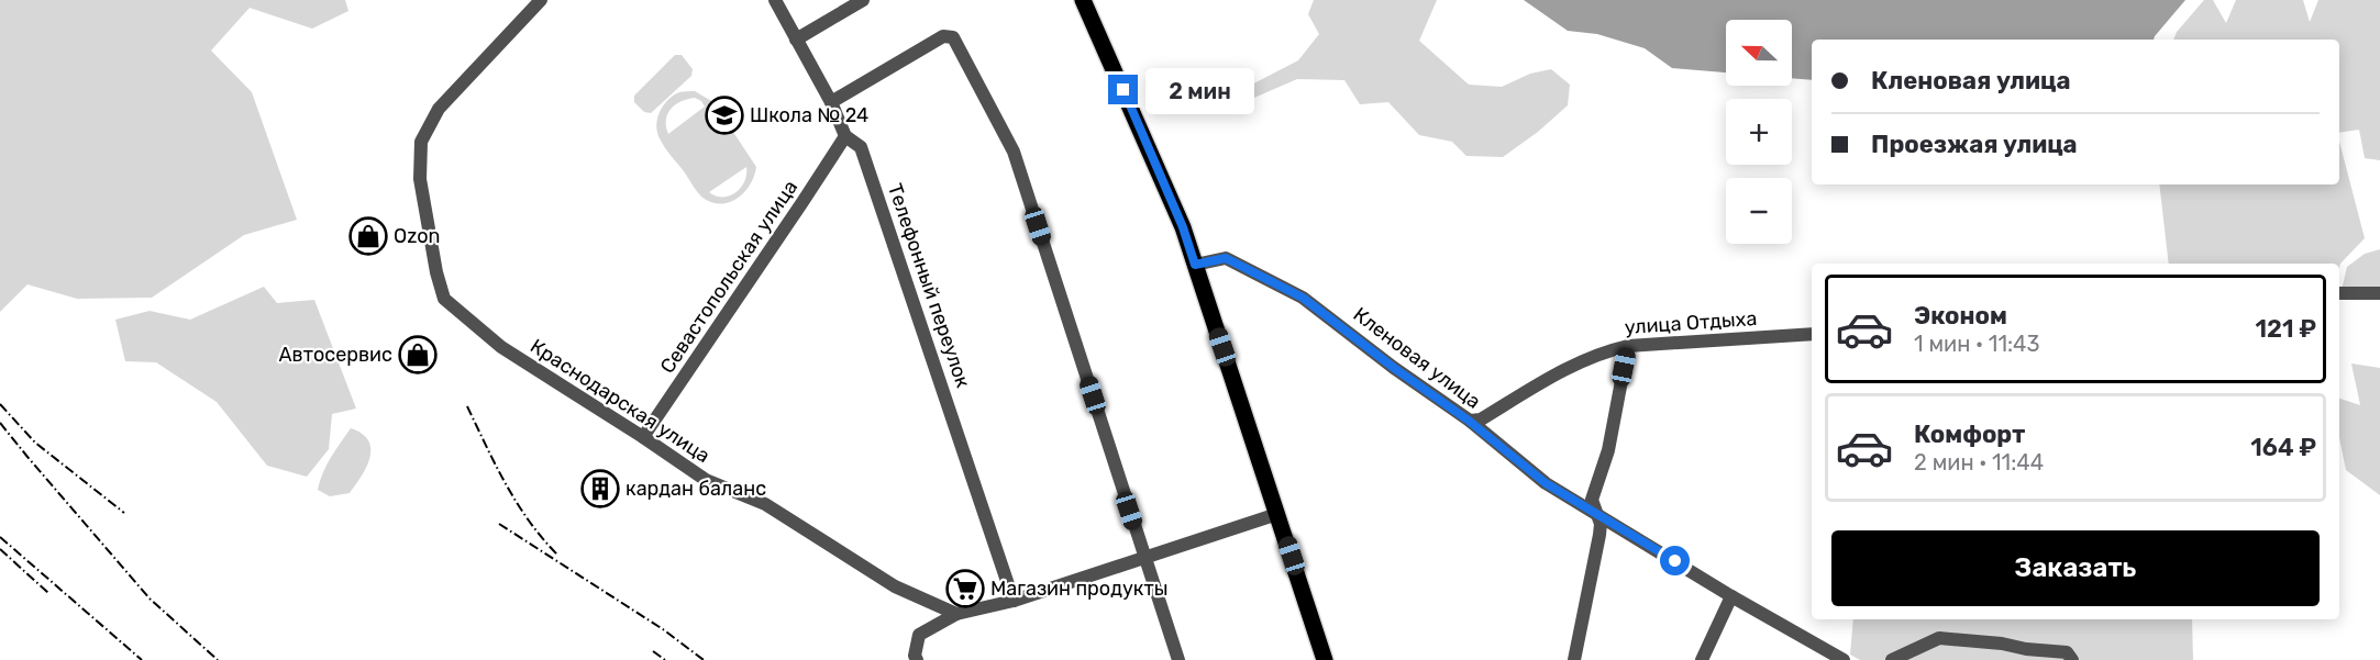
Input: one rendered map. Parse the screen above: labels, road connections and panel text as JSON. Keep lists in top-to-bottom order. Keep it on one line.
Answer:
{"streets":{"street":["Севастопольская улица","Телефонный переулок","улица Отдыха","Кленовая улица","Краснодарская улица"]},"crossings":[["Севастопольская улица","Телефонный переулок"],["Севастопольская улица","Краснодарская улица"],["улица Отдыха","Кленовая улица"]],"places":{"school or university":["Школа № 24"],"shop":["Ozon","Автосервис"],"building":["кардан баланс"],"supermarket":["Магазин продукты"]},"north":"left","page":{"map_buttons":["+","−"],"banner":["Кленовая улица","Проезжая улица"],"bubble":"2 мин","list":[{"name":"Эконом","note":"1 мин · 11:43","value":"121 ₽"},{"name":"Комфорт","note":"2 мин · 11:44","value":"164 ₽"}],"buttons":"Заказать"}}
